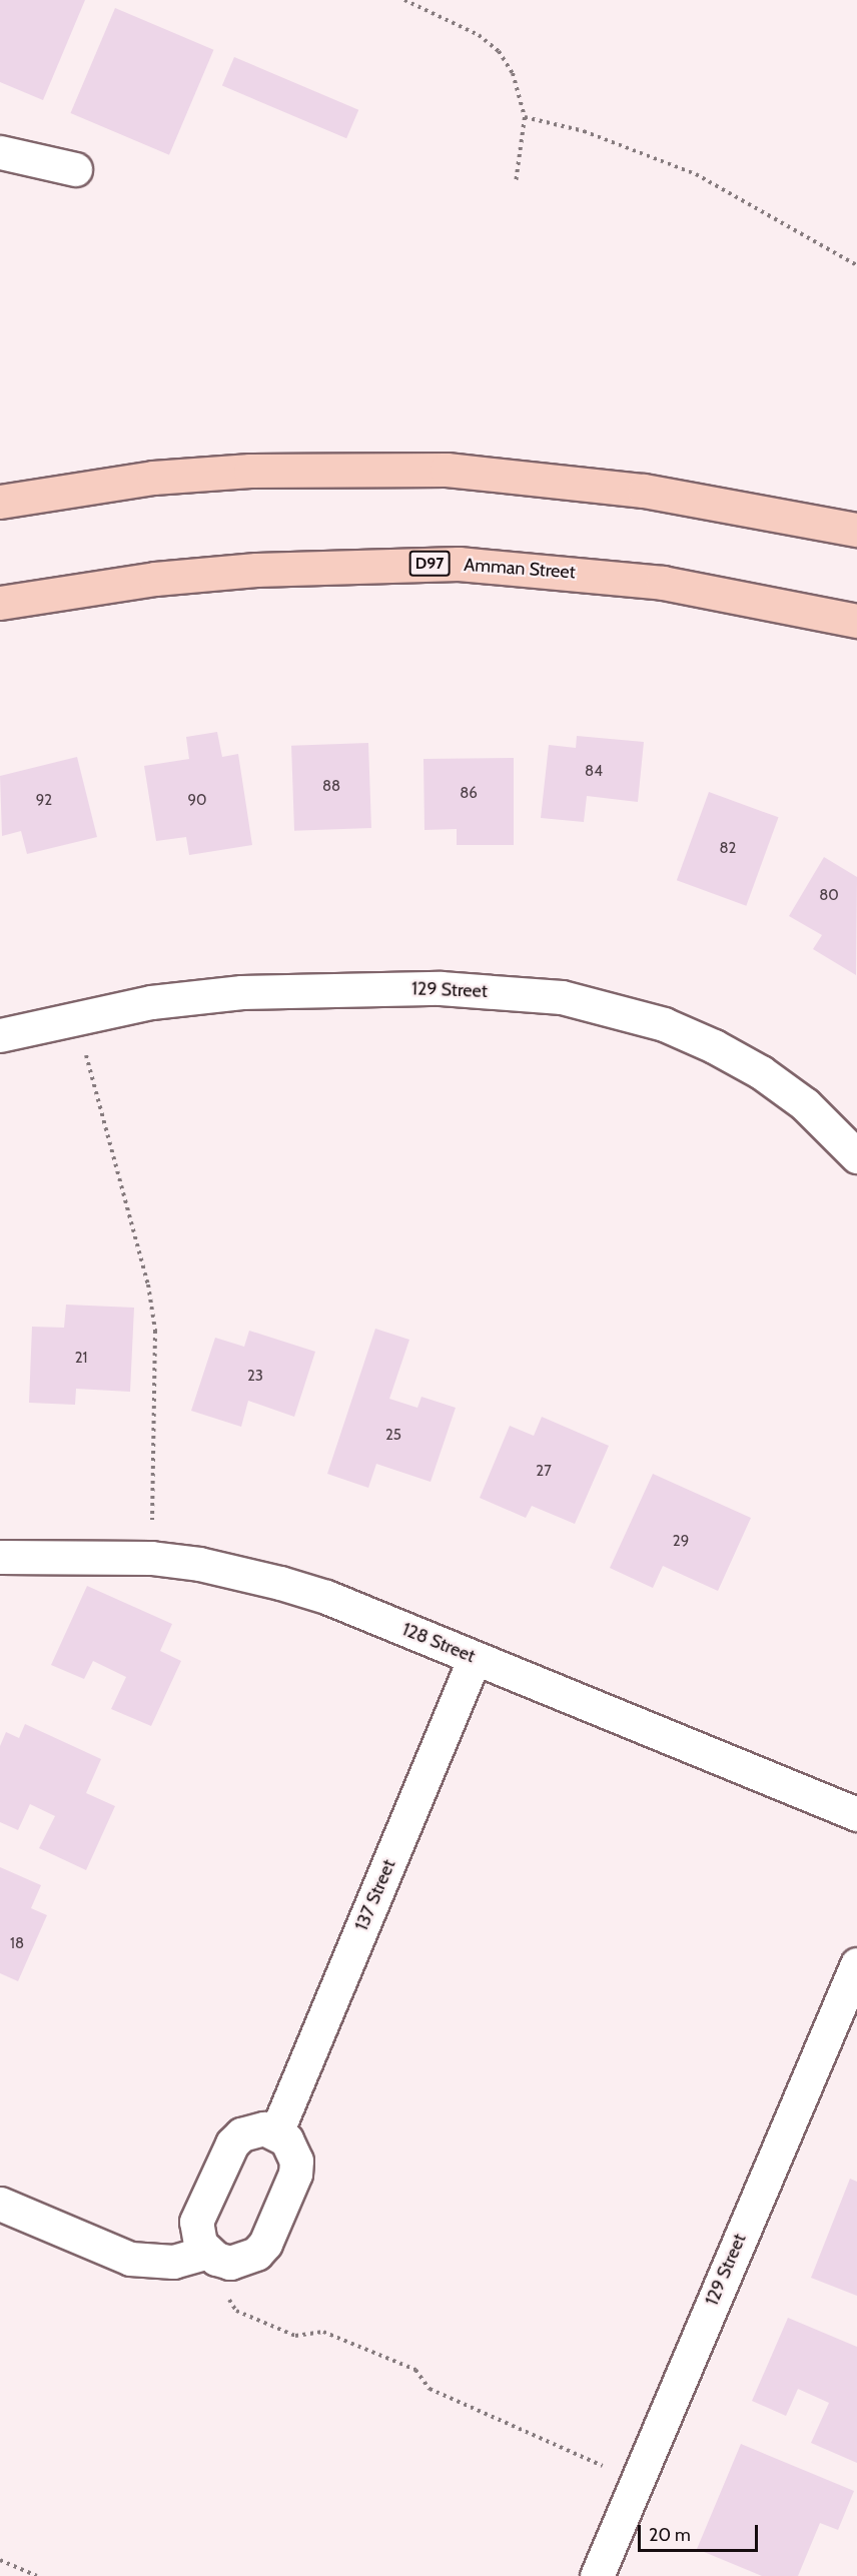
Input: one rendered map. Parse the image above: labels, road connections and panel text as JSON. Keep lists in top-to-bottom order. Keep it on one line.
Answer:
{"streets":{"main road":["D97","Amman Street"],"street":["129 Street","128 Street","137 Street"]},"crossings":[["128 Street","137 Street"]],"house_numbers":["84","88","86","92","90","82","80","21","23","25","27","29","18"],"scale_bar":"20 m"}
